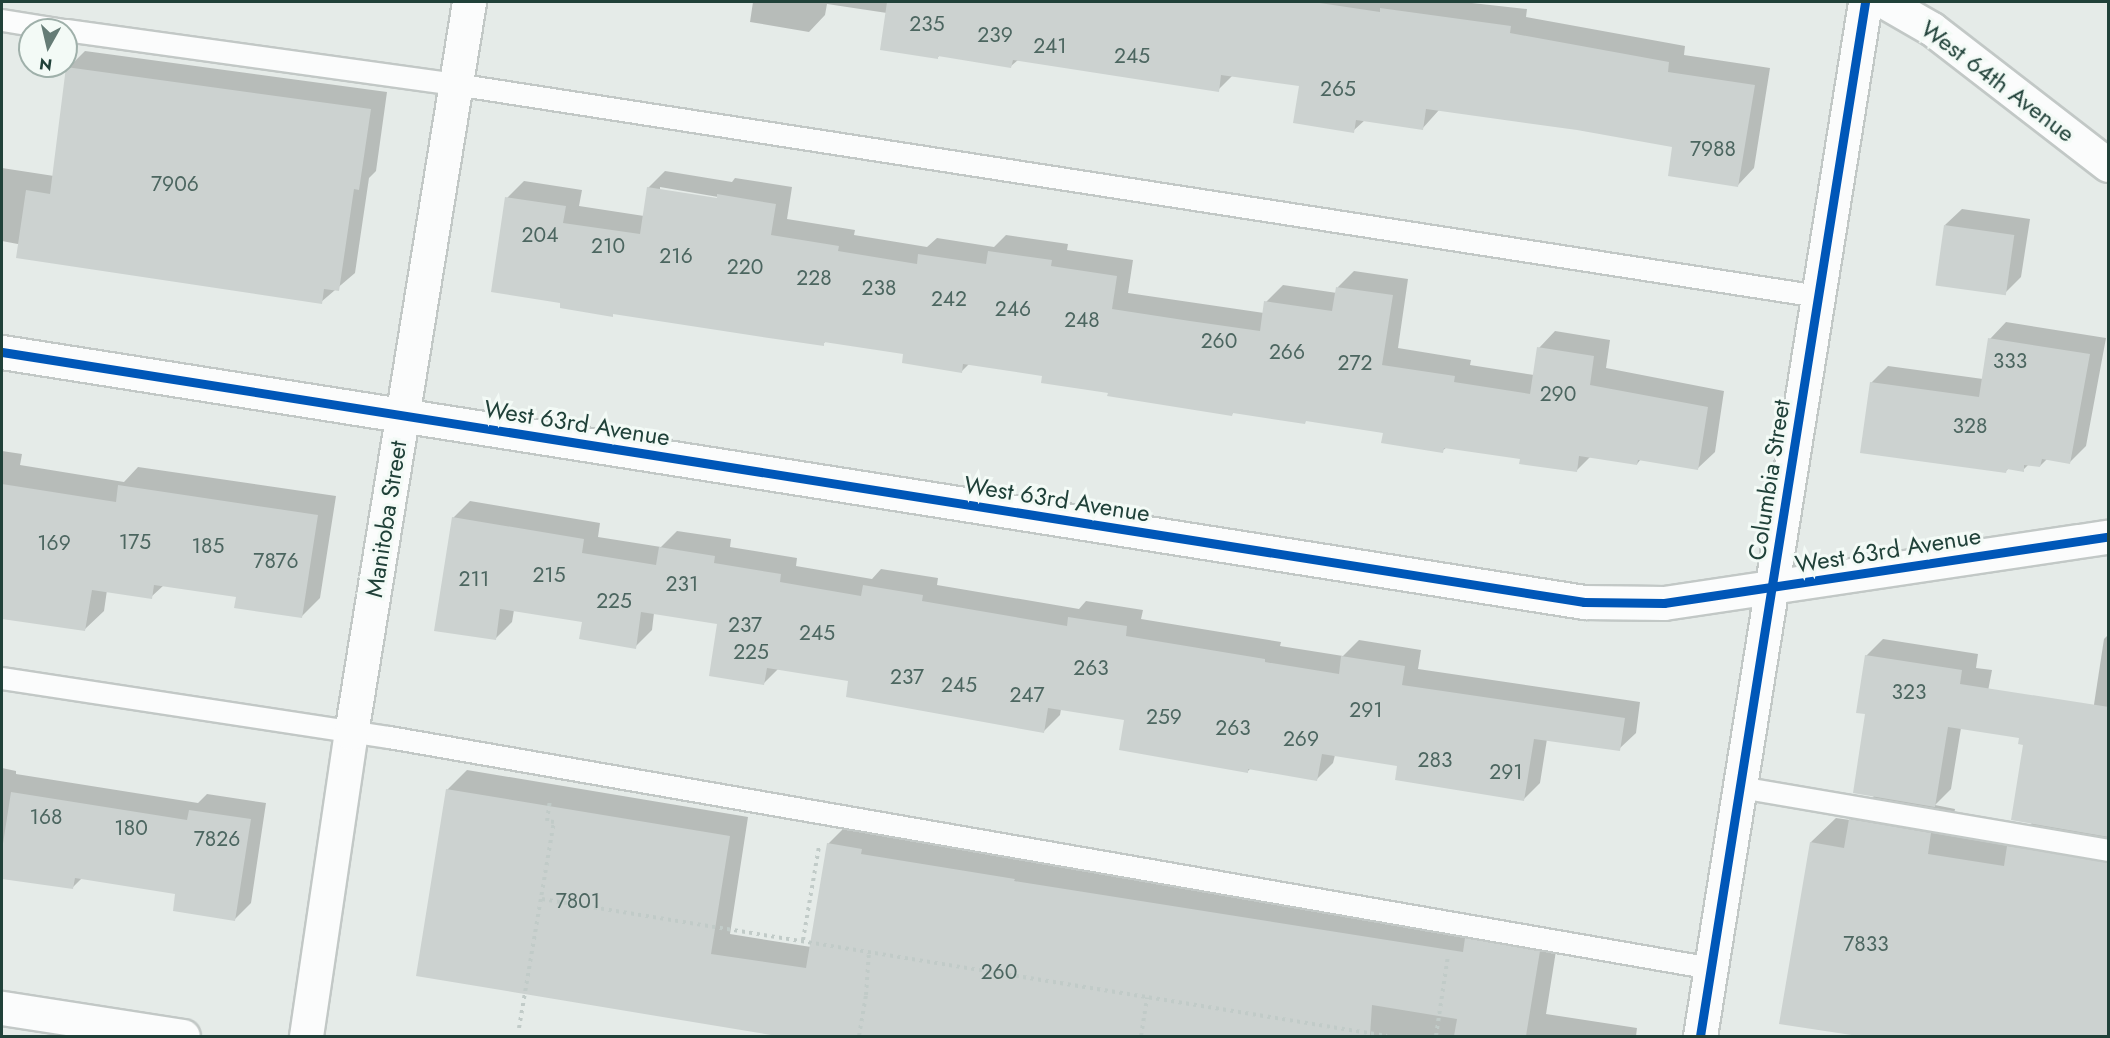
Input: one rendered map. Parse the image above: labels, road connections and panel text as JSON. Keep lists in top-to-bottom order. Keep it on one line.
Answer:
{"streets":{"street":["West 64th Avenue","West 63rd Avenue","Columbia Street","Manitoba Street"]},"crossings":[["West 63rd Avenue","Columbia Street"],["West 63rd Avenue","Manitoba Street"]],"house_numbers":["235","239","241","245","265","7988","7906","204","210","216","220","228","238","242","246","248","260","266","333","272","290","328","175","169","185","7876","215","211","231","225","237","245","225","263","237","245","323","247","291","259","263","269","283","291","168","180","7826","7801","7833","260"],"north":"bottom"}
